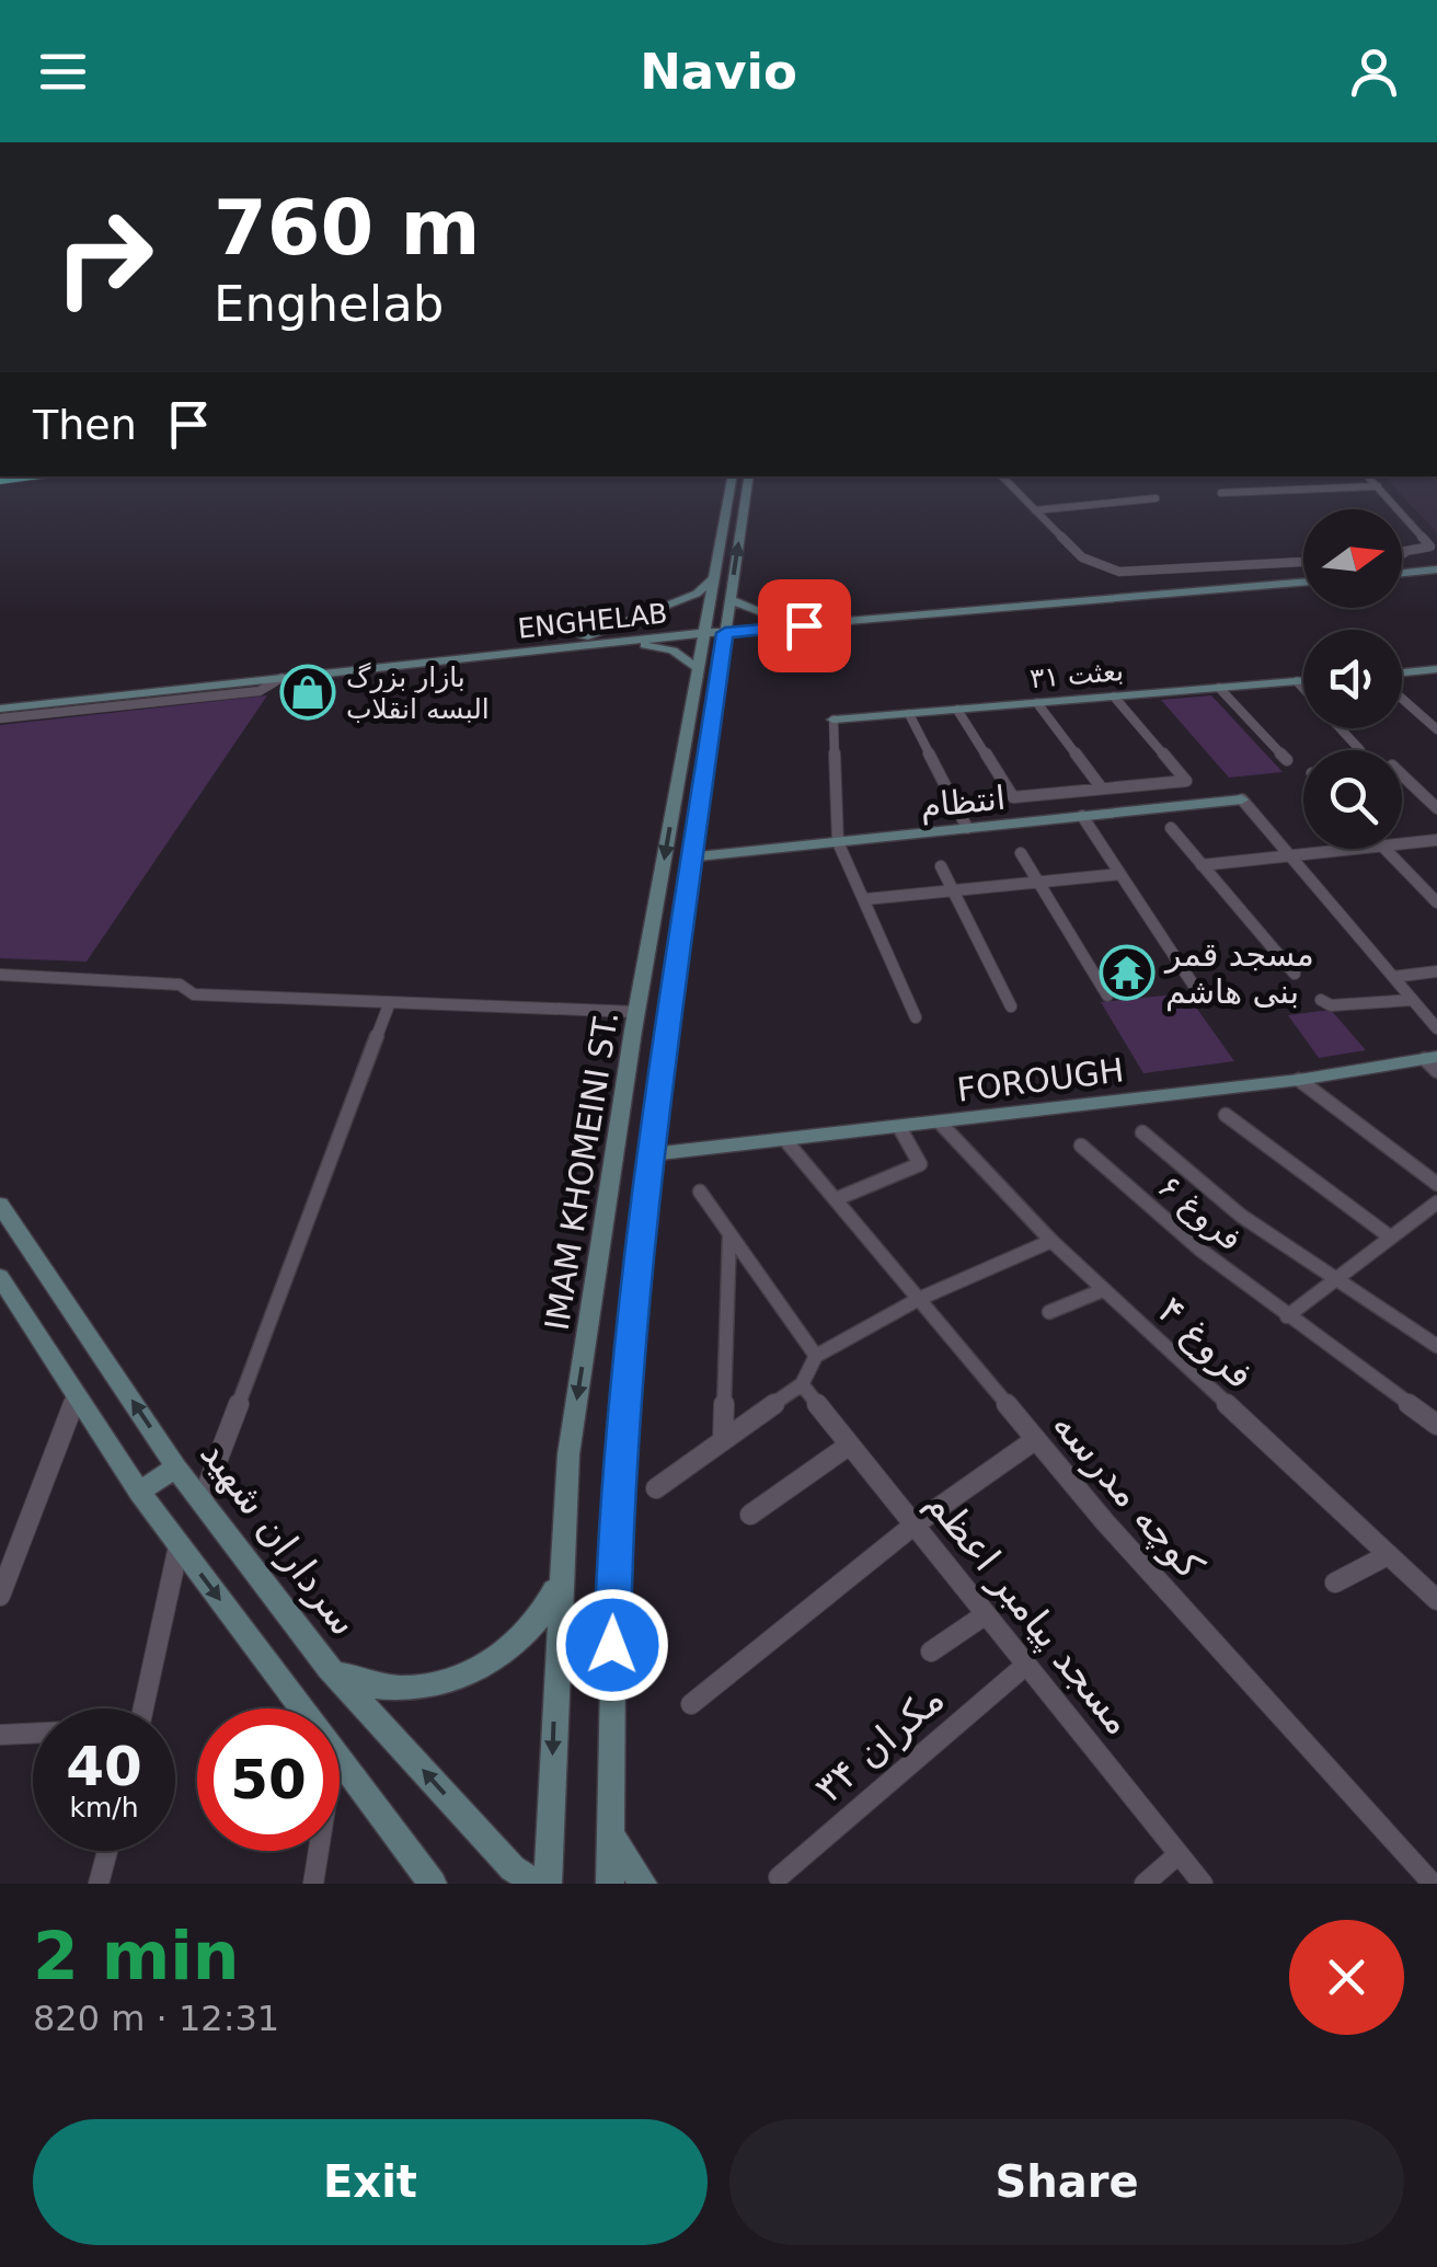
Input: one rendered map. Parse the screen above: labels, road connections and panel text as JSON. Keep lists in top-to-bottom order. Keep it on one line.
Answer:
{"streets":{"main road":["ENGHELAB","بعثت ۳۱","انتظام","FOROUGH","IMAM KHOMEINI ST.","سرداران شهید"],"street":["فروغ ۶","فروغ ۴","کوچه مدرسه","مسجد پیامبر اعظم","مکران ۳۴"]},"crossings":[["ENGHELAB","IMAM KHOMEINI ST."],["انتظام","IMAM KHOMEINI ST."],["FOROUGH","IMAM KHOMEINI ST."],["FOROUGH","فروغ ۴"],["FOROUGH","کوچه مدرسه"],["مسجد پیامبر اعظم","مکران ۳۴"]],"places":{"shop":["بازار بزرگ البسه انقلاب"],"temple":["مسجد قمر بنی هاشم"]},"north":"right","page":{"header":"Navio","turn":["760 m","Enghelab"],"then":"Then","speed":"40 km/h","limit":"50","heading":["2 min","820 m · 12:31"],"buttons":["Exit","Share"]}}
